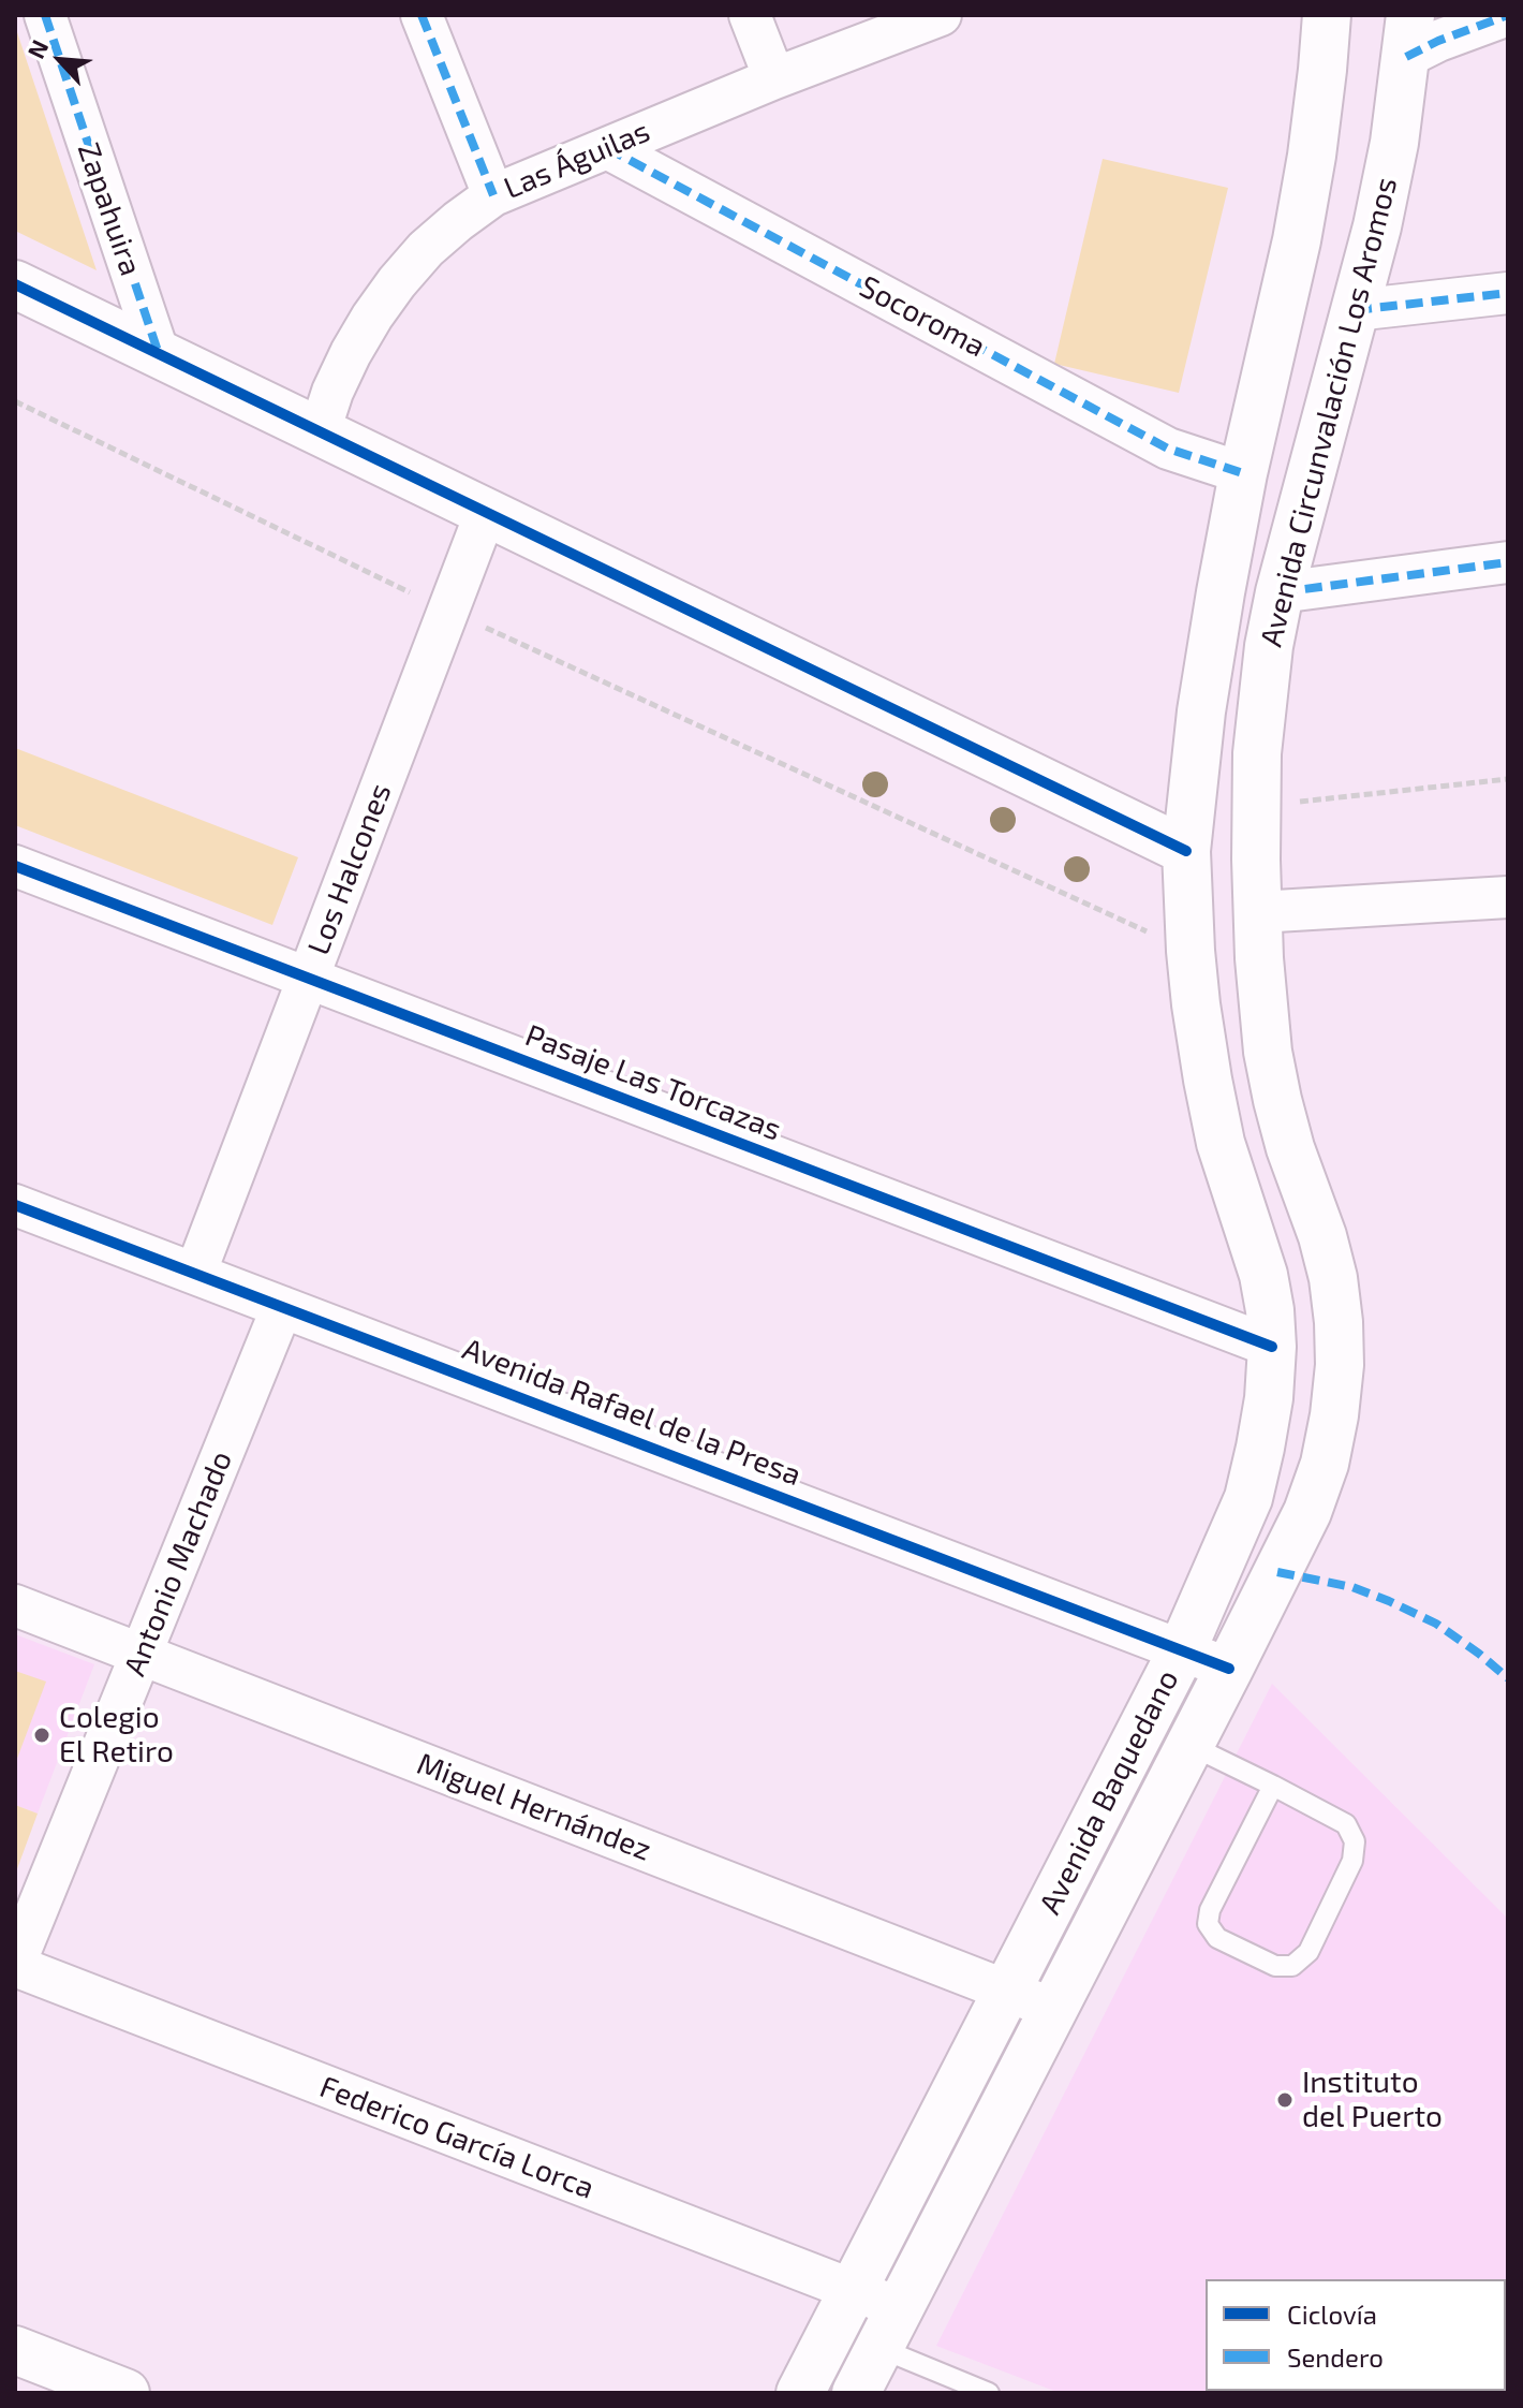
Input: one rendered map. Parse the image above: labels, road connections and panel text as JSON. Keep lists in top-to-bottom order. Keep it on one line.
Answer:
{"streets":{"main road":["Avenida Circunvalación Los Aromos","Avenida Baquedano"],"street":["Las Águilas","Zapahuira","Socoroma","Los Halcones","Pasaje Las Torcazas","Avenida Rafael de la Presa","Antonio Machado","Miguel Hernández","Federico García Lorca"]},"crossings":[["Las Águilas","Socoroma"],["Socoroma","Avenida Circunvalación Los Aromos"],["Avenida Circunvalación Los Aromos","Avenida Baquedano"],["Los Halcones","Pasaje Las Torcazas"],["Los Halcones","Avenida Rafael de la Presa"],["Pasaje Las Torcazas","Avenida Baquedano"],["Avenida Rafael de la Presa","Antonio Machado"],["Avenida Rafael de la Presa","Avenida Baquedano"],["Antonio Machado","Miguel Hernández"],["Antonio Machado","Federico García Lorca"],["Avenida Baquedano","Miguel Hernández"],["Avenida Baquedano","Federico García Lorca"]],"places":["Colegio El Retiro","Instituto del Puerto"],"legend":["Ciclovía","Sendero"],"north":"top left"}
